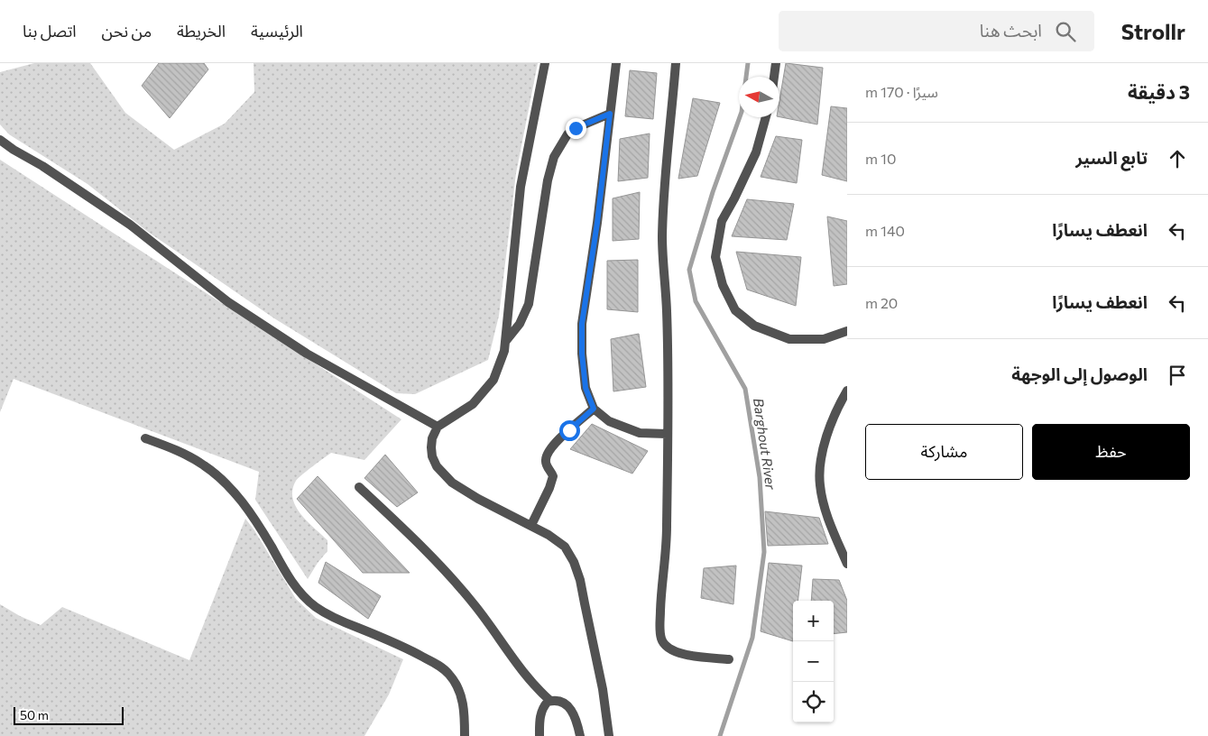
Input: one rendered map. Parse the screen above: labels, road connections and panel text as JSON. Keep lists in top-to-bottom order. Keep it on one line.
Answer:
{"water":["Barghout River"],"scale_bar":"50 m","north":"left","page":{"header":"Strollr","search":"ابحث هنا","nav":["الرئيسية","الخريطة","من نحن","اتصل بنا"],"heading":["3 دقيقة","سيرًا · 170 m"],"list":[["تابع السير","10 m"],["انعطف يسارًا","140 m"],["انعطف يسارًا","20 m"],"الوصول إلى الوجهة"],"buttons":["حفظ","مشاركة"],"map_buttons":["+","−"],"scale":"50 m"}}
